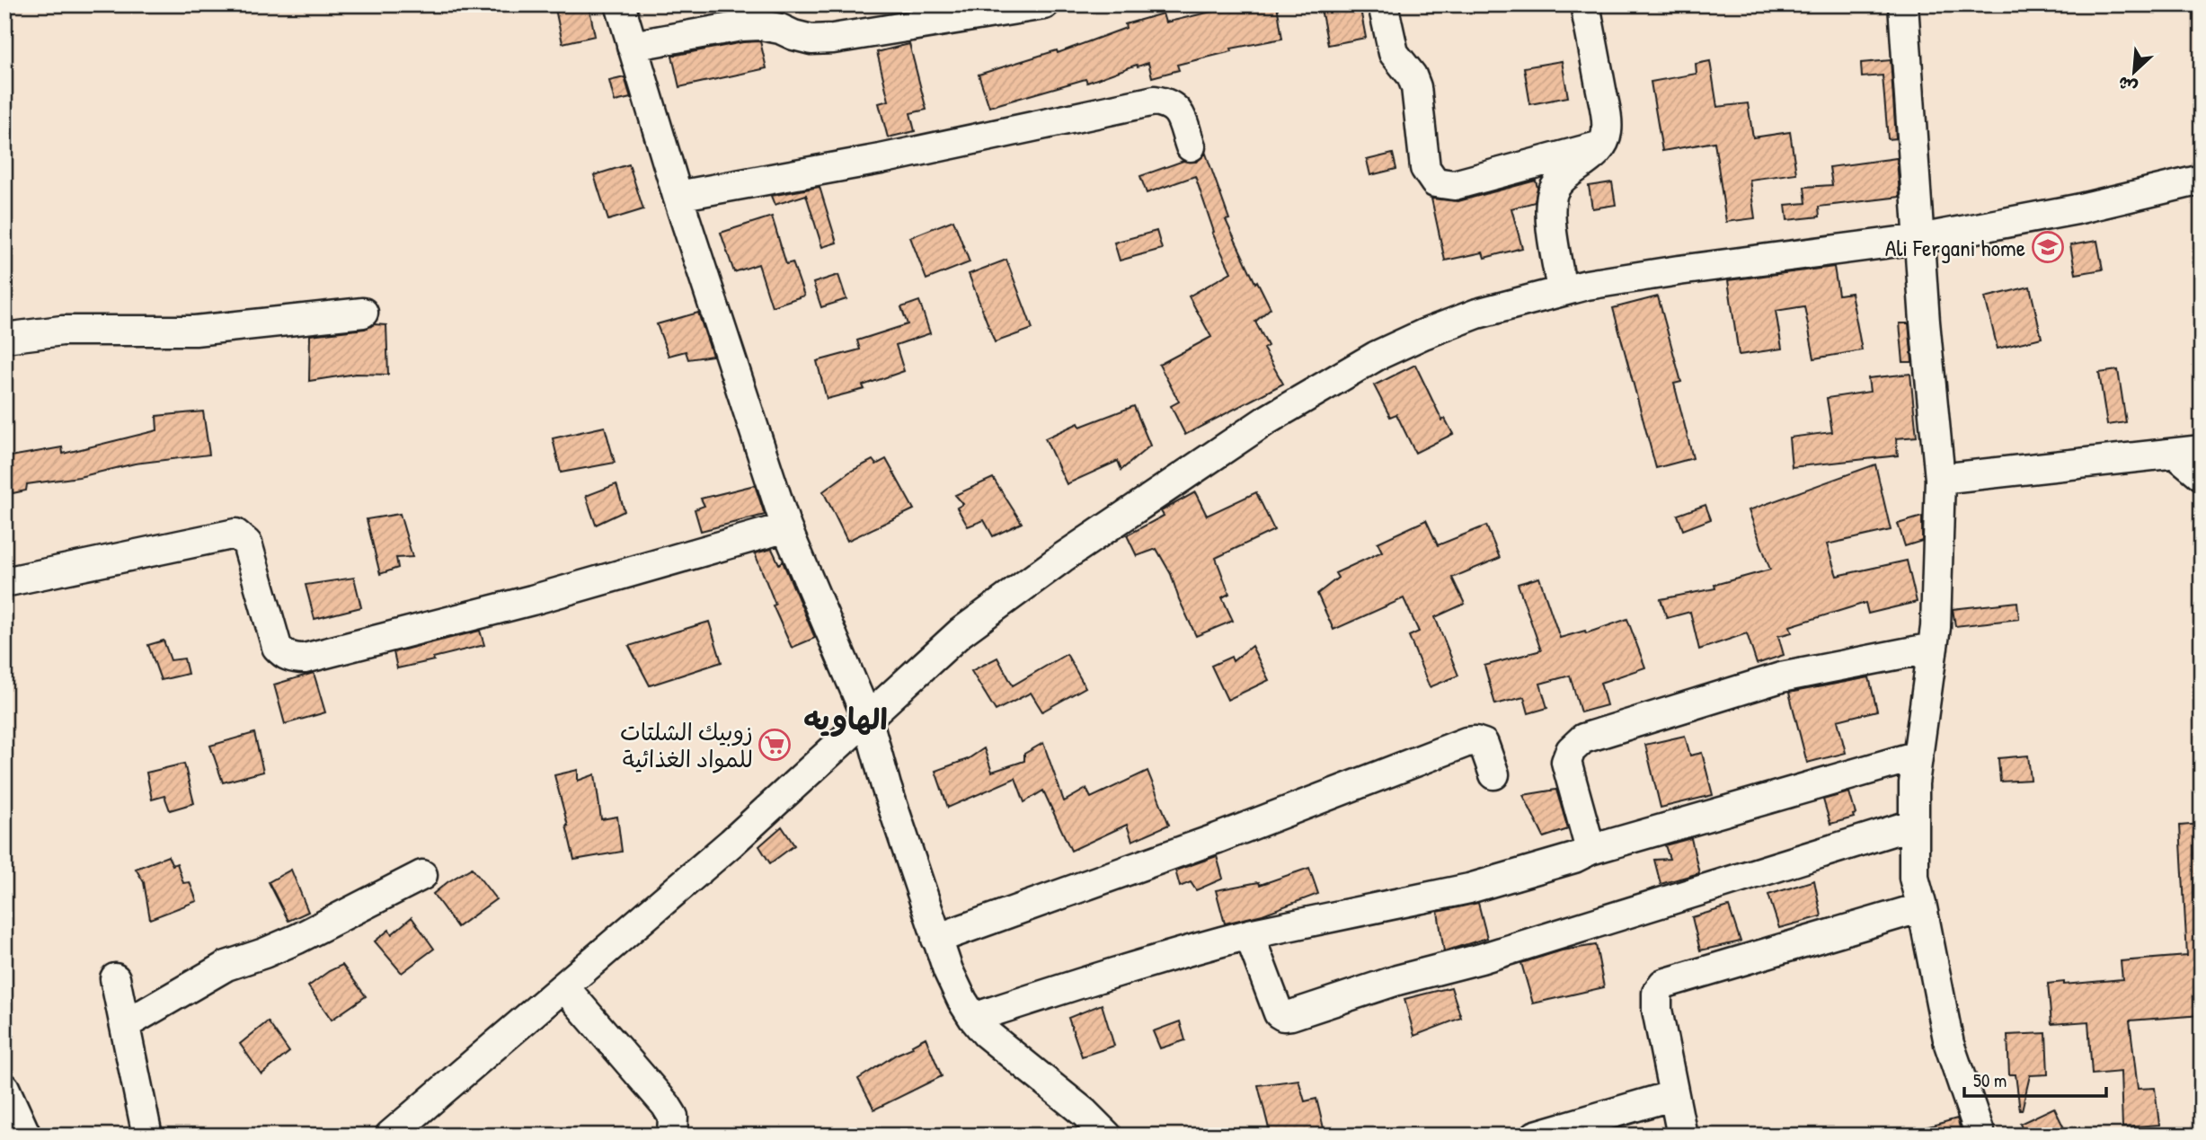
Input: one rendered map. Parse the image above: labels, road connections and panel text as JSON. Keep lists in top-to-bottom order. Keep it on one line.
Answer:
{"districts":["الهاويه"],"places":{"school or university":["Ali Fergani home"],"supermarket":["زوبيك الشلتات للمواد الغذائية"]},"scale_bar":"50 m","north":"bottom left"}
